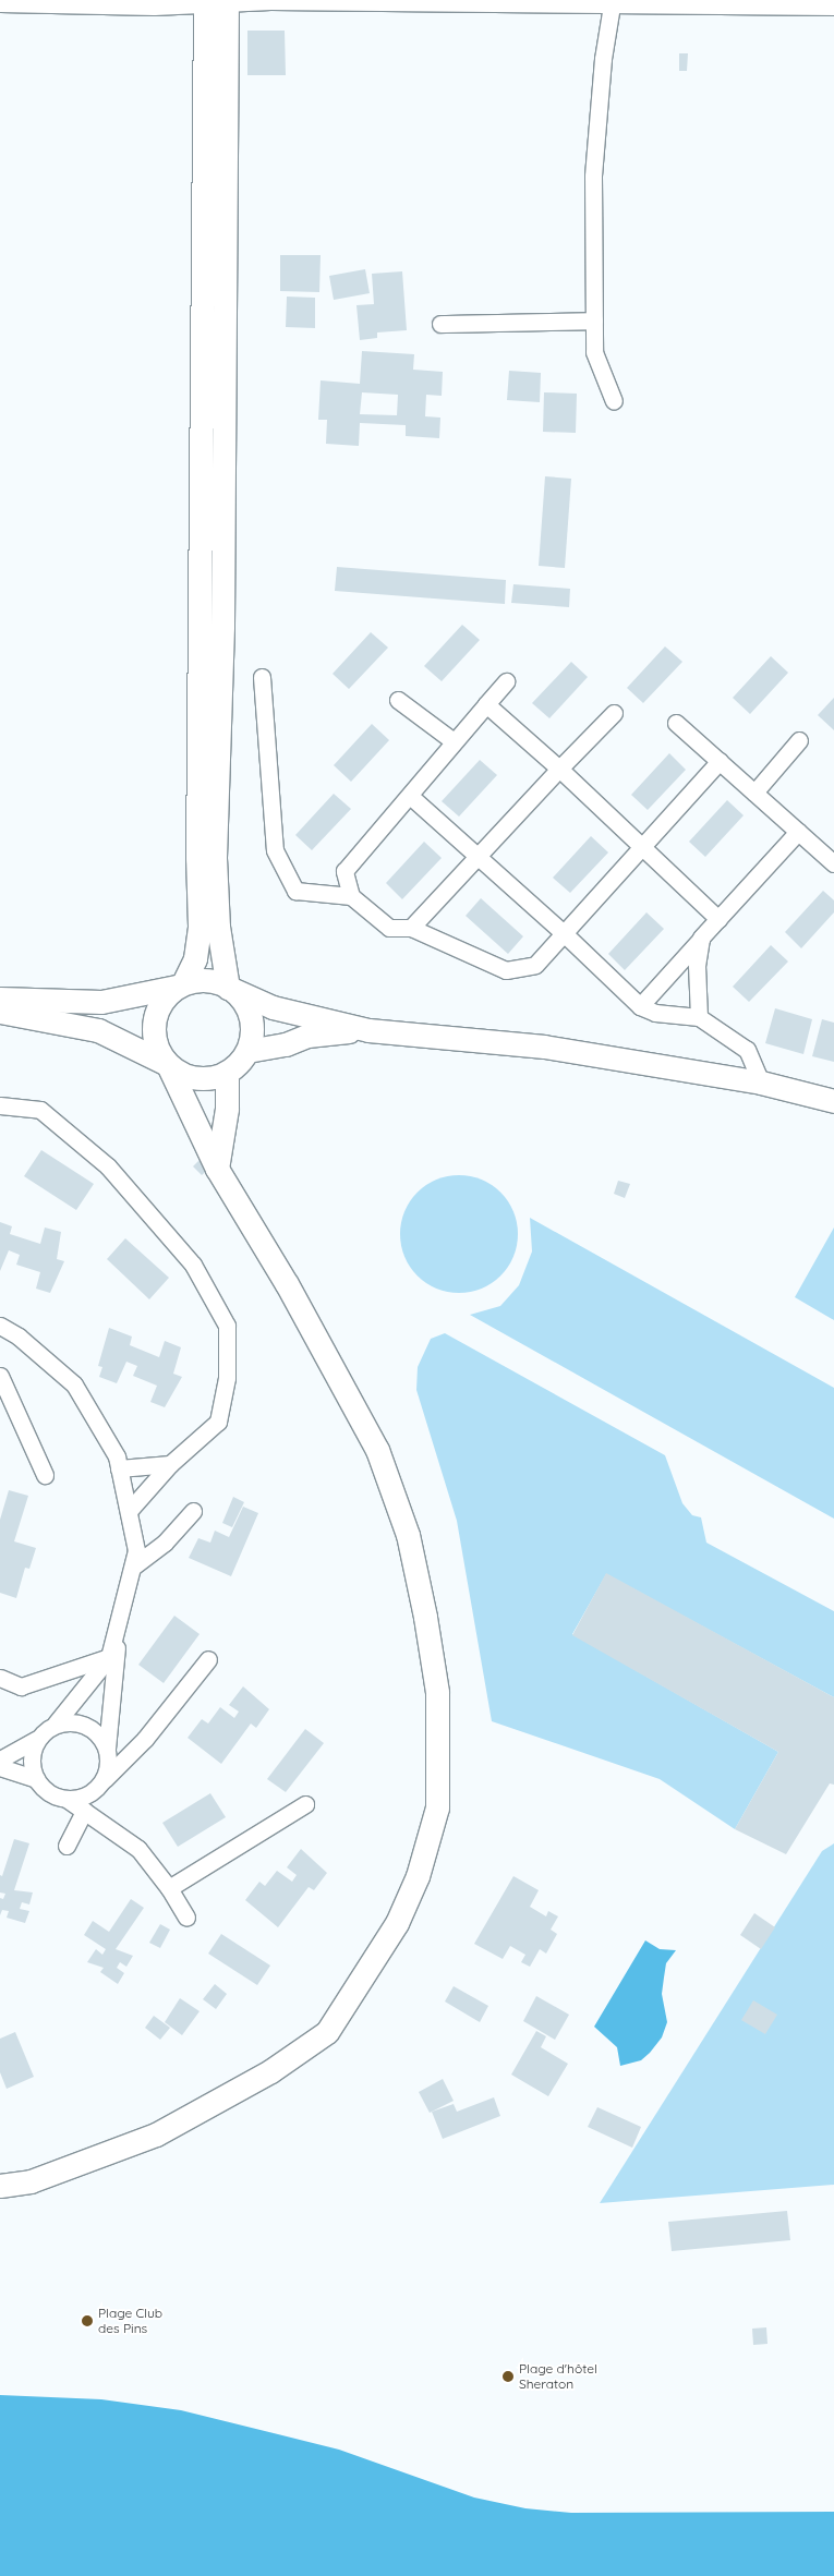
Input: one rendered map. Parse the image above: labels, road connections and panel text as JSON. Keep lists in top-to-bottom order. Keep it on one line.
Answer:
{"places":["Plage Club des Pins","Plage d'hôtel Sheraton"]}
